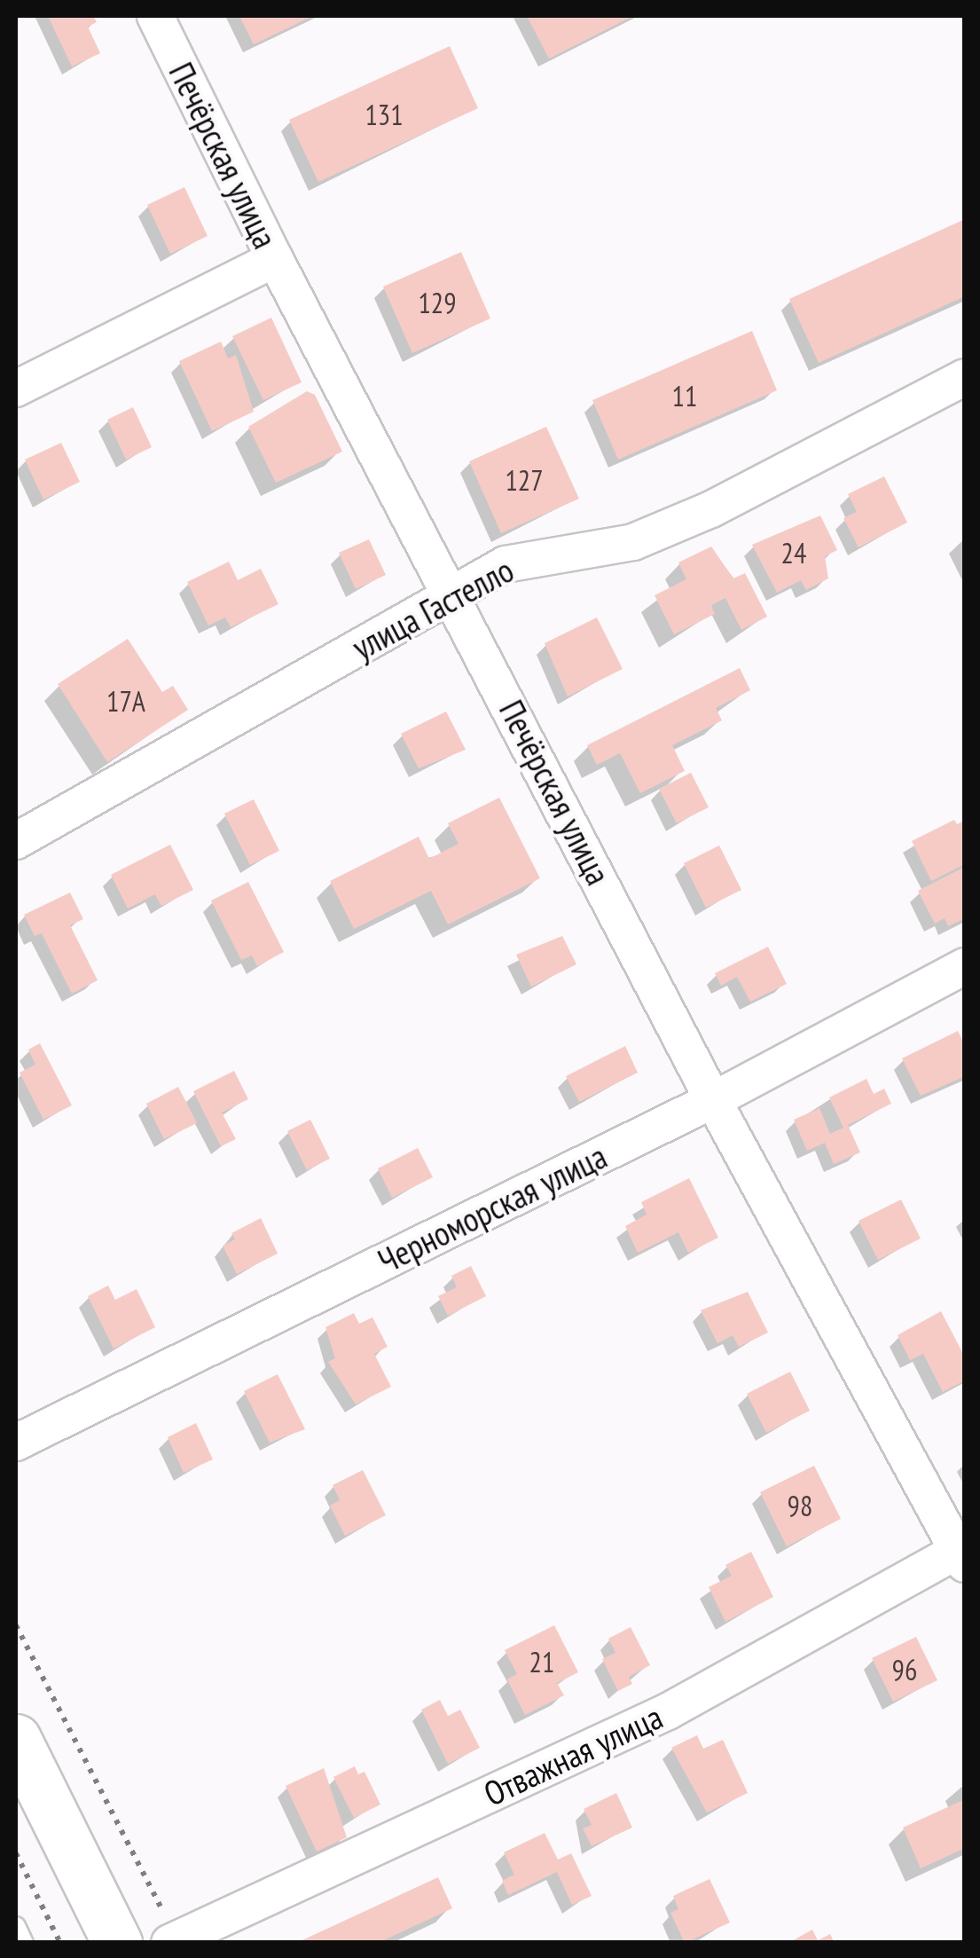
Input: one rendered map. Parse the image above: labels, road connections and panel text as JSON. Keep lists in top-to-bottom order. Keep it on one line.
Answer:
{"streets":{"street":["Печёрская улица","улица Гастелло","Черноморская улица","Отважная улица"]},"crossings":[["Печёрская улица","улица Гастелло"],["Печёрская улица","Черноморская улица"],["Печёрская улица","Отважная улица"]],"house_numbers":["131","129","11","127","24","17А","98","21","96"]}
